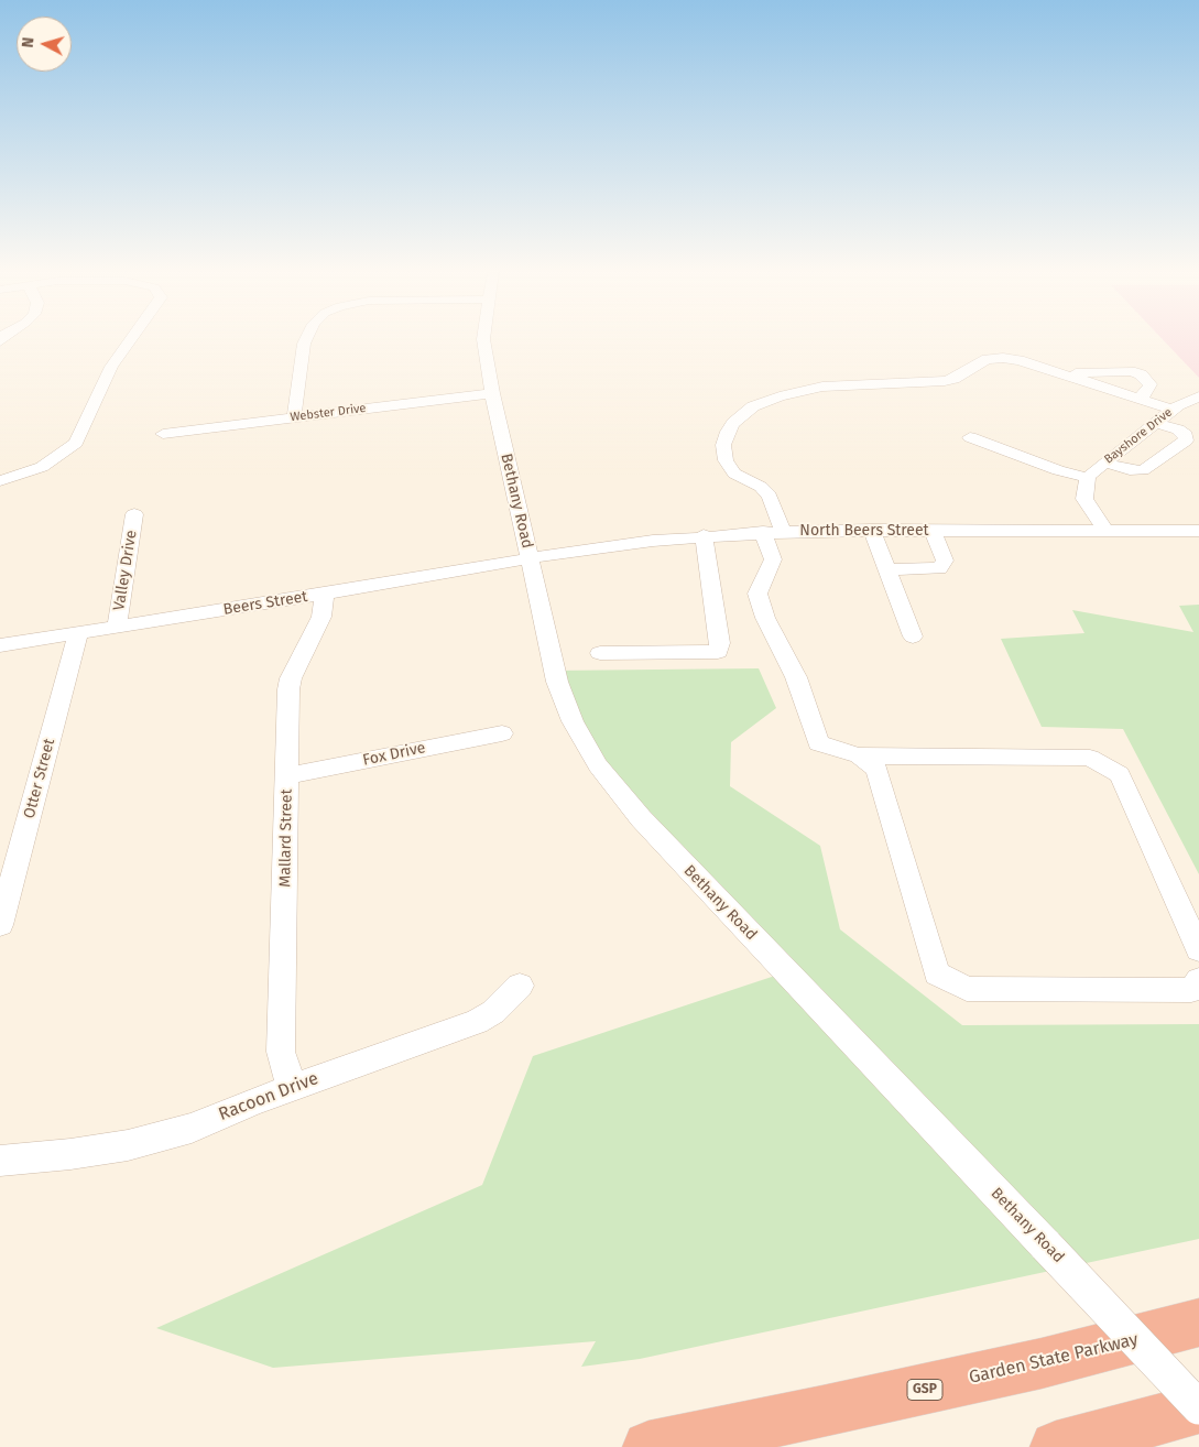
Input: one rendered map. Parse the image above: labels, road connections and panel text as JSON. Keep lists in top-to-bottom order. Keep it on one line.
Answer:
{"streets":{"highway":["Garden State Parkway","GSP"],"street":["Webster Drive","Bayshore Drive","Bethany Road","North Beers Street","Valley Drive","Beers Street","Fox Drive","Otter Street","Mallard Street","Racoon Drive"]},"crossings":[["Webster Drive","Bethany Road"],["Bethany Road","North Beers Street"],["Bethany Road","Beers Street"],["North Beers Street","Beers Street"],["Valley Drive","Beers Street"],["Beers Street","Otter Street"],["Beers Street","Mallard Street"],["Fox Drive","Mallard Street"],["Mallard Street","Racoon Drive"]],"north":"left"}
